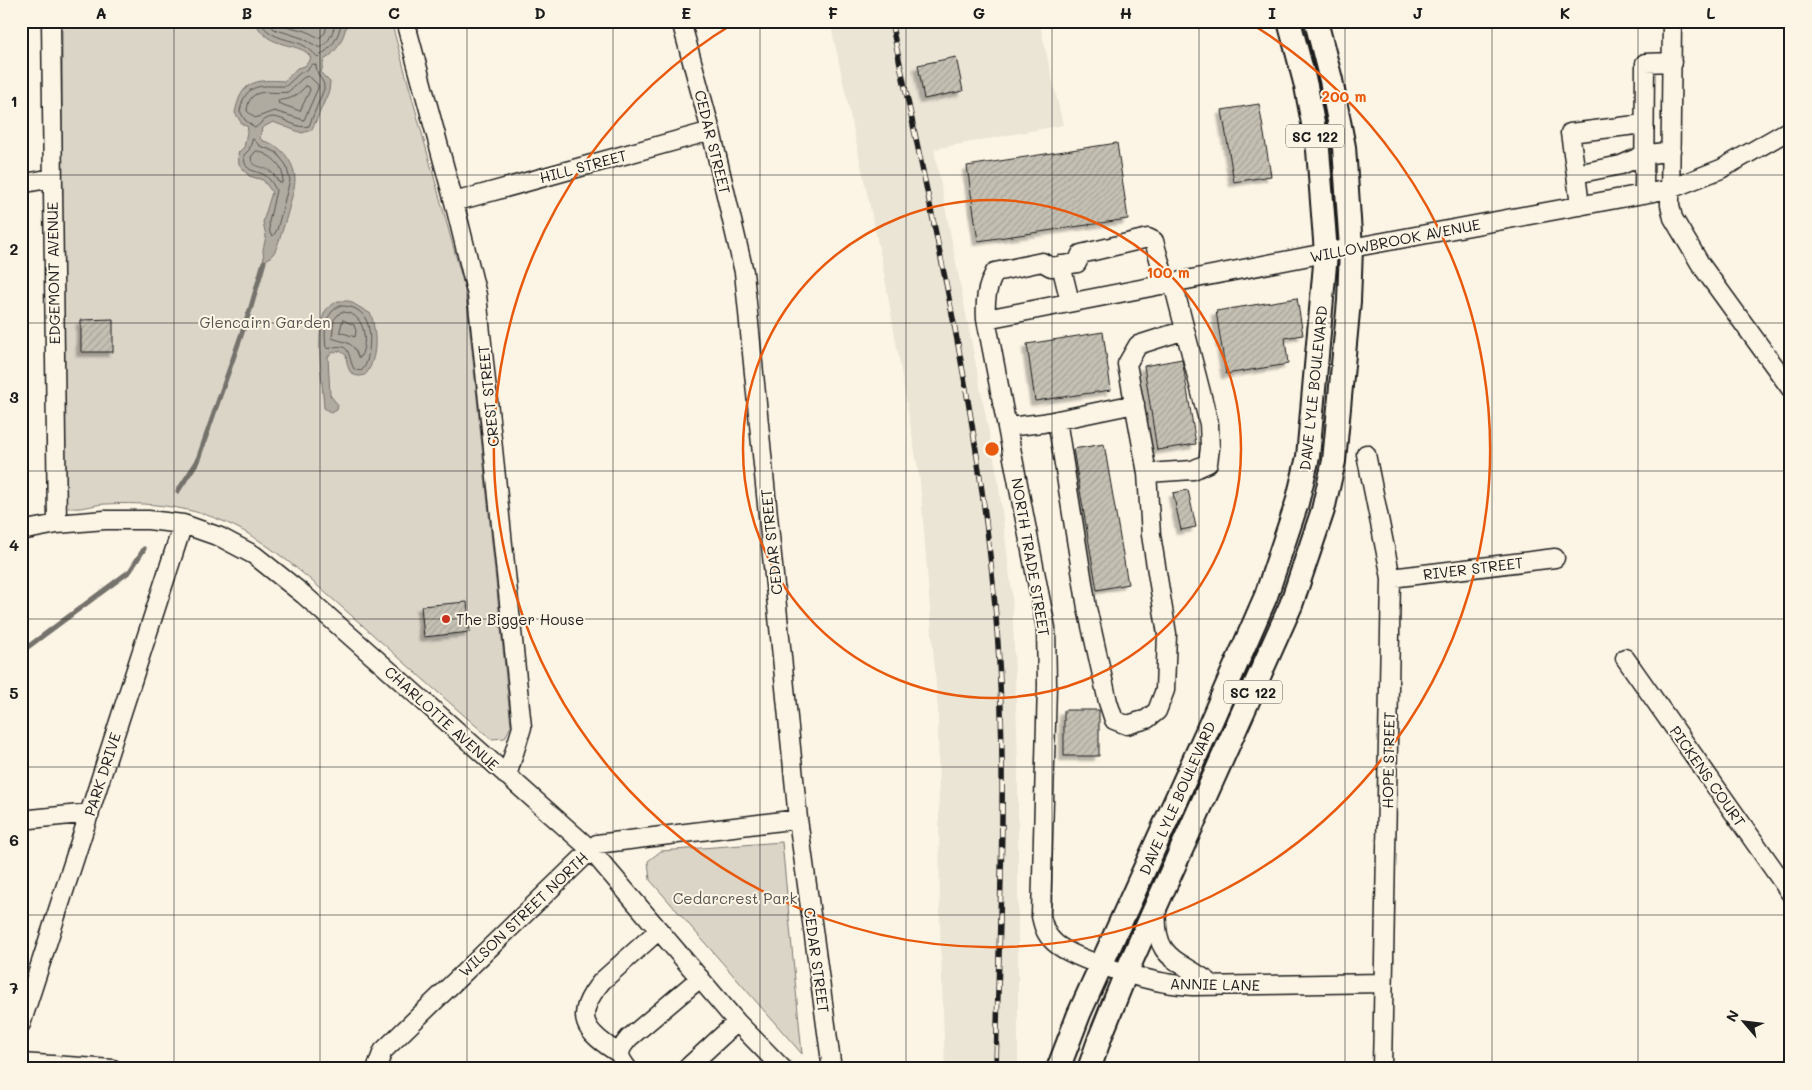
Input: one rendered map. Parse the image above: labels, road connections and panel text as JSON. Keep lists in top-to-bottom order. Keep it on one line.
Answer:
{"streets":{"main road":["SC 122","DAVE LYLE BOULEVARD"],"street":["CEDAR STREET","HILL STREET","WILLOWBROOK AVENUE","EDGEMONT AVENUE","CREST STREET","NORTH TRADE STREET","RIVER STREET","CHARLOTTE AVENUE","HOPE STREET","PARK DRIVE","PICKENS COURT","WILSON STREET NORTH","ANNIE LANE"]},"crossings":[["CEDAR STREET","HILL STREET"],["CEDAR STREET","WILSON STREET NORTH"],["HILL STREET","CREST STREET"],["WILLOWBROOK AVENUE","DAVE LYLE BOULEVARD"],["WILLOWBROOK AVENUE","NORTH TRADE STREET"],["EDGEMONT AVENUE","CHARLOTTE AVENUE"],["DAVE LYLE BOULEVARD","ANNIE LANE"],["CREST STREET","CHARLOTTE AVENUE"],["NORTH TRADE STREET","ANNIE LANE"],["RIVER STREET","HOPE STREET"],["CHARLOTTE AVENUE","PARK DRIVE"],["CHARLOTTE AVENUE","WILSON STREET NORTH"],["HOPE STREET","ANNIE LANE"]],"parks":["Glencairn Garden","Cedarcrest Park"],"places":["The Bigger House"],"north":"top left","grid":{"columns":["A","B","C","D","E","F","G","H","I","J","K","L"],"rows":["1","2","3","4","5","6","7"]},"rings":["200 m","100 m"]}
